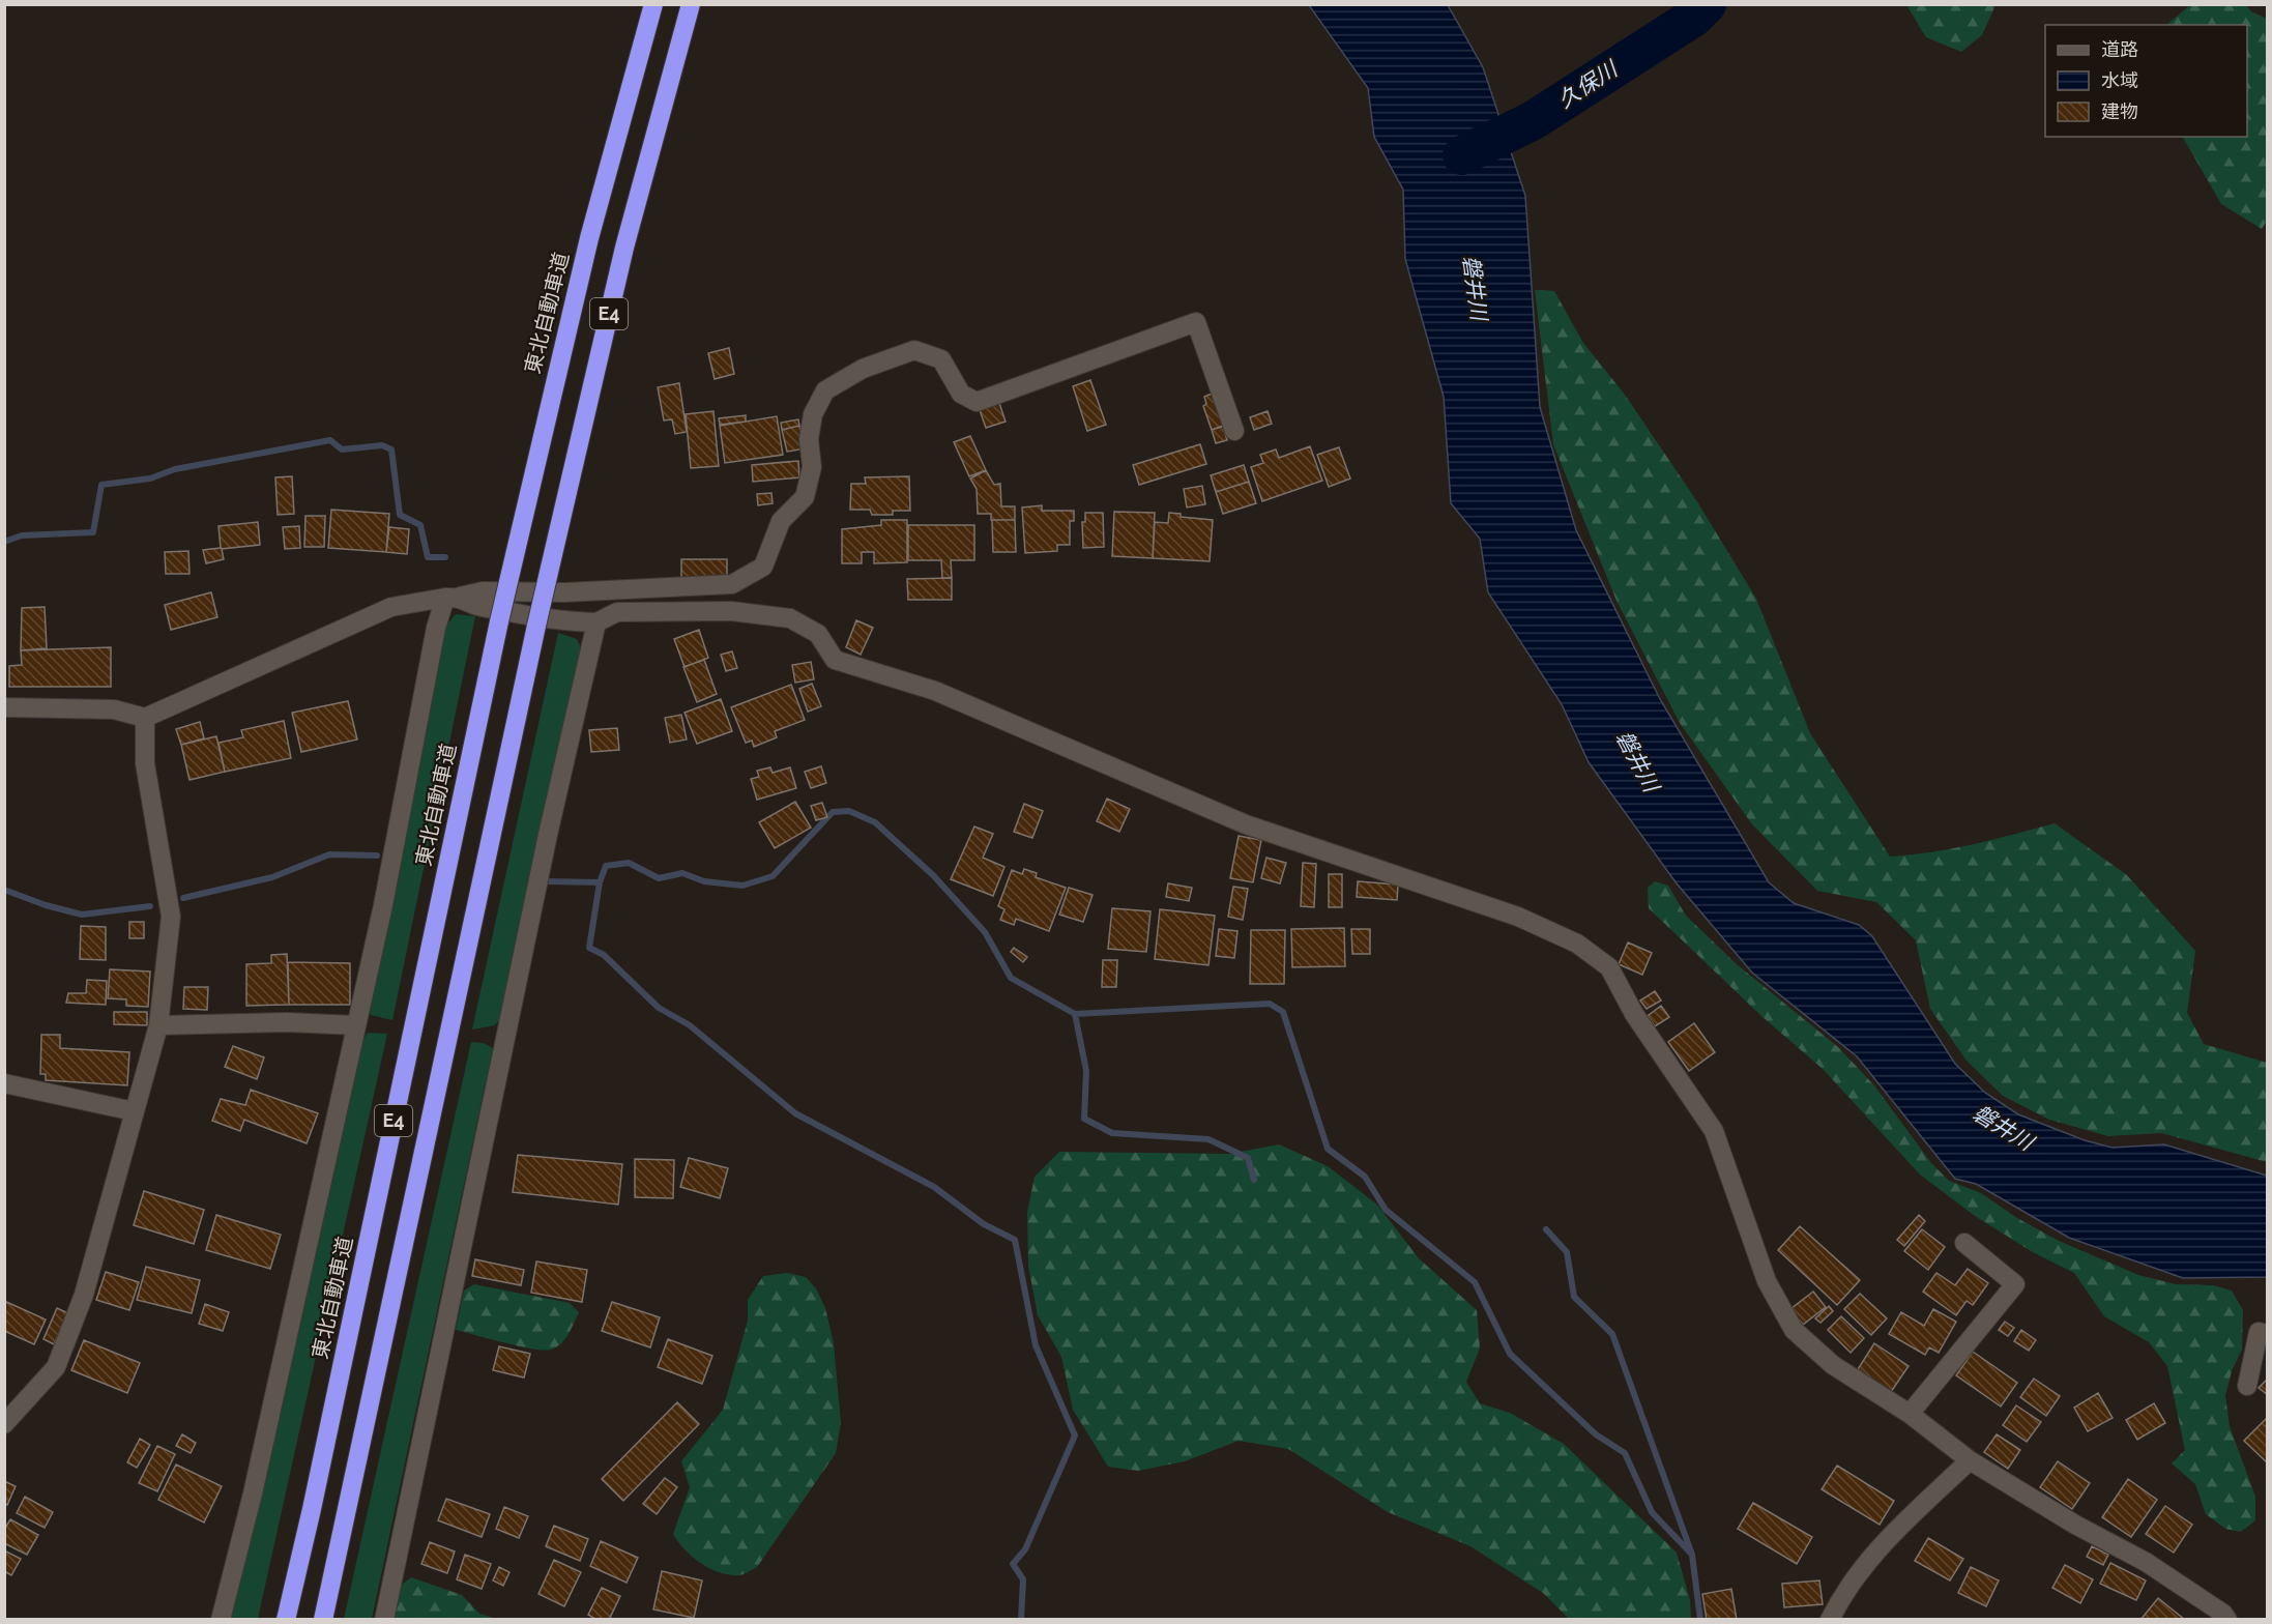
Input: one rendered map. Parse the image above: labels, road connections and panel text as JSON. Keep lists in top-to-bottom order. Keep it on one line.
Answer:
{"streets":{"highway":["東北自動車道","E4"]},"water":["久保川","磐井川"],"legend":["道路","水域","建物"]}
